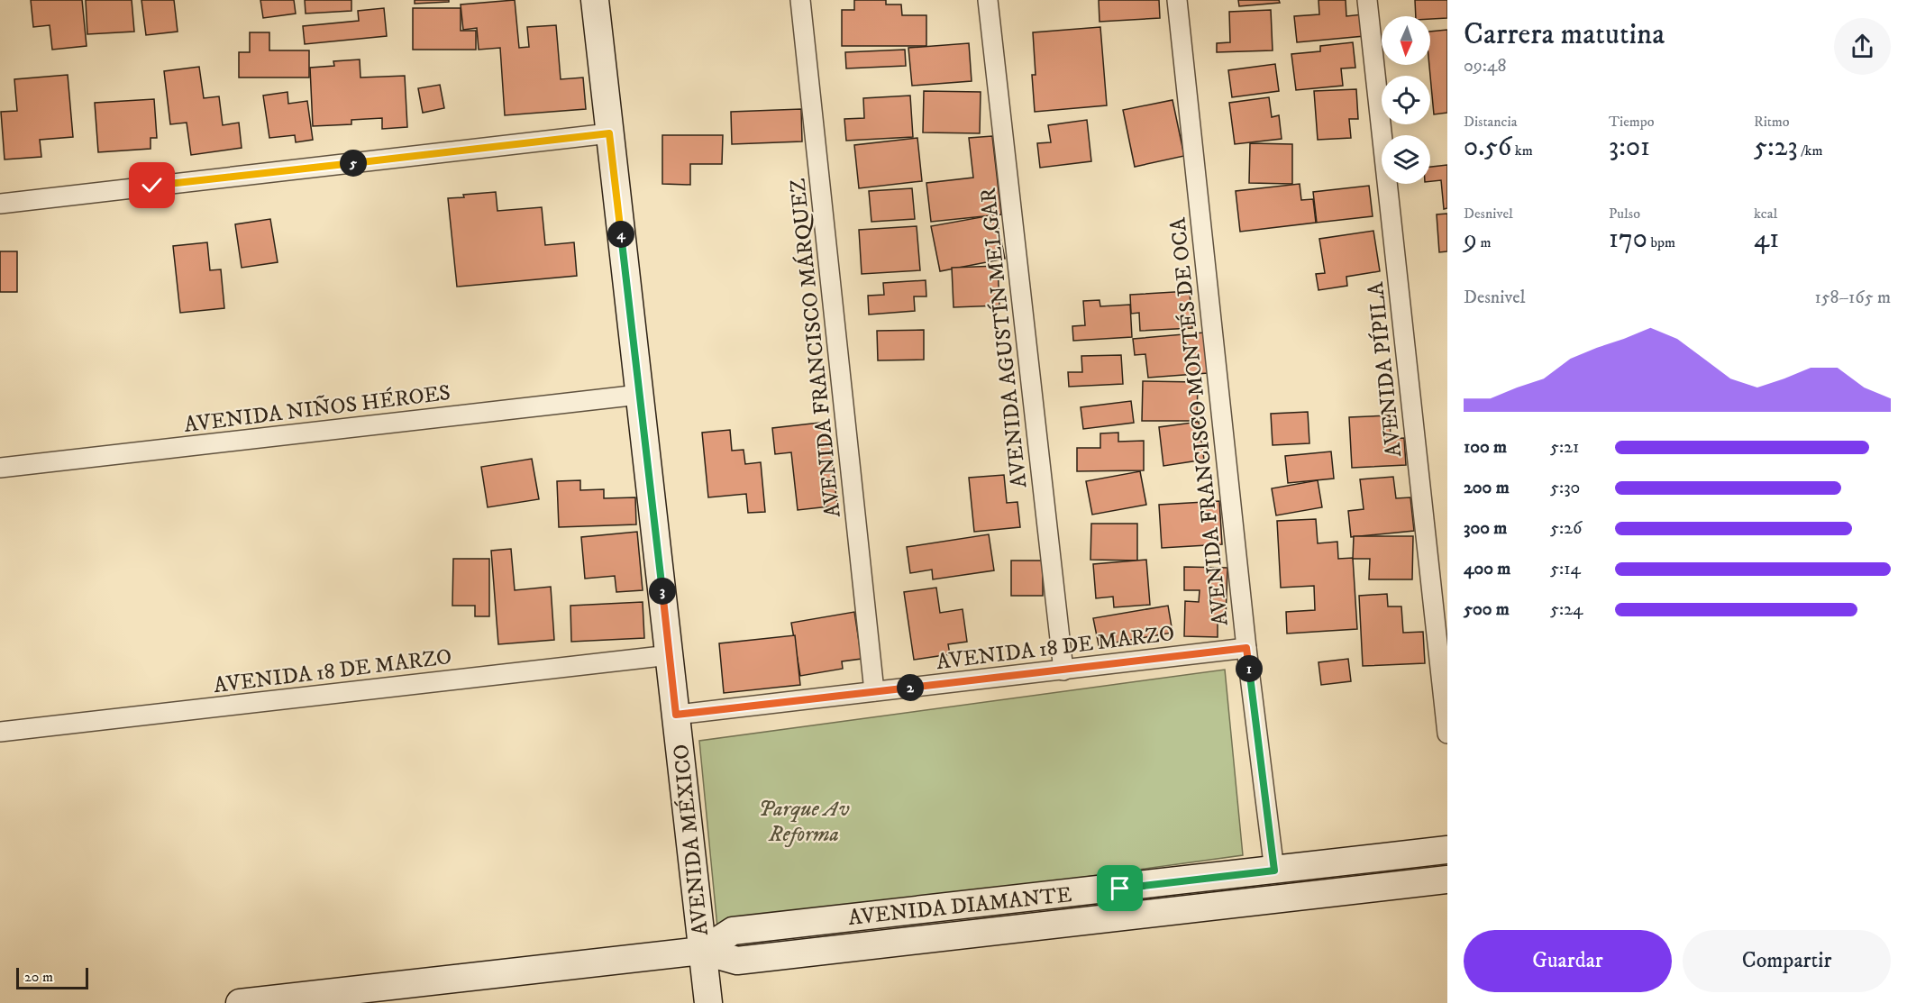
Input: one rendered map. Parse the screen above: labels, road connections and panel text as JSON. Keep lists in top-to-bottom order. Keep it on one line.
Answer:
{"streets":{"main road":["AVENIDA MÉXICO","AVENIDA DIAMANTE"],"street":["AVENIDA AGUSTÍN MELGAR","AVENIDA FRANCISCO MÁRQUEZ","AVENIDA PÍPILA","AVENIDA NIÑOS HÉROES","AVENIDA FRANCISCO MONTÉS DE OCA","AVENIDA 18 DE MARZO"]},"crossings":[["AVENIDA AGUSTÍN MELGAR","AVENIDA 18 DE MARZO"],["AVENIDA FRANCISCO MÁRQUEZ","AVENIDA 18 DE MARZO"],["AVENIDA NIÑOS HÉROES","AVENIDA MÉXICO"],["AVENIDA FRANCISCO MONTÉS DE OCA","AVENIDA 18 DE MARZO"],["AVENIDA FRANCISCO MONTÉS DE OCA","AVENIDA DIAMANTE"],["AVENIDA 18 DE MARZO","AVENIDA MÉXICO"],["AVENIDA MÉXICO","AVENIDA DIAMANTE"]],"parks":["Parque Av Reforma"],"scale_bar":"20 m","north":"bottom","page":{"heading":["Carrera matutina","09:48"],"stats":[["Distancia","0.56 km"],["Tiempo","3:01"],["Ritmo","5:23 /km"],["Desnivel","9 m"],["Pulso","170 bpm"],["kcal","41"]],"pins":["5","4","3","1","2"],"chart":["Desnivel","158–165 m"],"list":[{"name":"100 m","note":"5:21"},{"name":"200 m","note":"5:30"},{"name":"300 m","note":"5:26"},{"name":"400 m","note":"5:14"},{"name":"500 m","note":"5:24"}],"buttons":["Guardar","Compartir"],"scale":"20 m"}}
